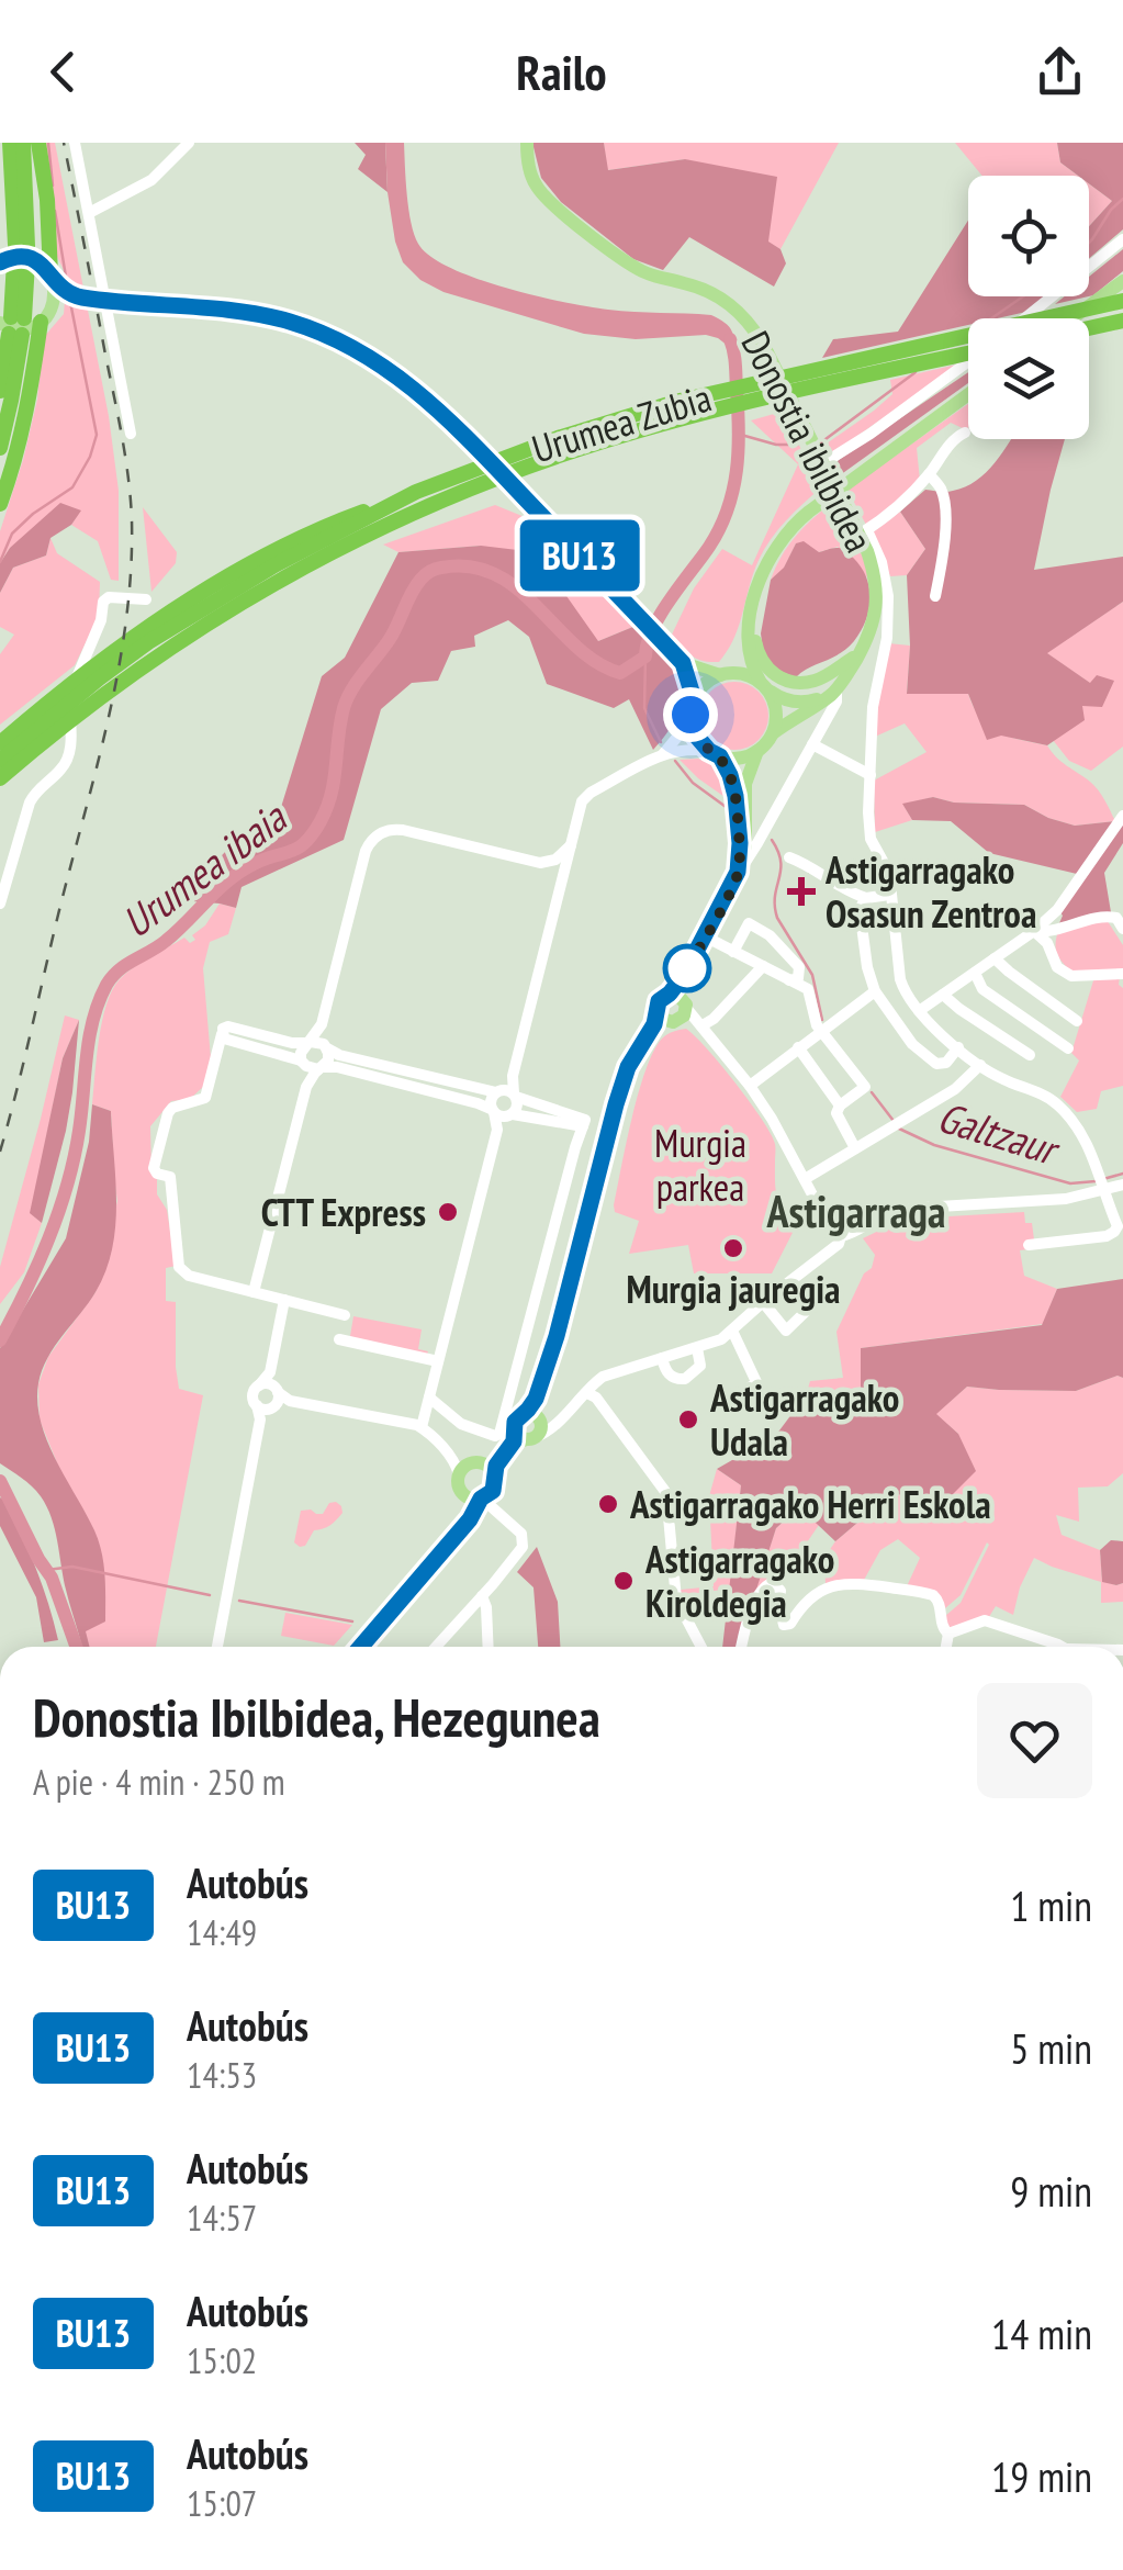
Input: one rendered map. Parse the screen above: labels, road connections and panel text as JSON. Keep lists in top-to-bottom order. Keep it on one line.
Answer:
{"streets":{"highway":["Urumea Zubia"],"main road":["Donostia ibilbidea"]},"districts":["Astigarraga"],"water":["Urumea ibaia","Galtzaur"],"parks":["Murgia parkea"],"places":{"health":["Astigarragako Osasun Zentroa"],"other":["CTT Express","Murgia jauregia","Astigarragako Udala","Astigarragako Herri Eskola","Astigarragako Kiroldegia"]},"lines":["bus line BU13"],"page":{"header":"Railo","on_map":"BU13","heading":["Donostia Ibilbidea, Hezegunea","A pie · 4 min · 250 m"],"list":[{"mark":"BU13","name":"Autobús","note":"14:49","value":"1 min"},{"mark":"BU13","name":"Autobús","note":"14:53","value":"5 min"},{"mark":"BU13","name":"Autobús","note":"14:57","value":"9 min"},{"mark":"BU13","name":"Autobús","note":"15:02","value":"14 min"},{"mark":"BU13","name":"Autobús","note":"15:07","value":"19 min"}]}}
